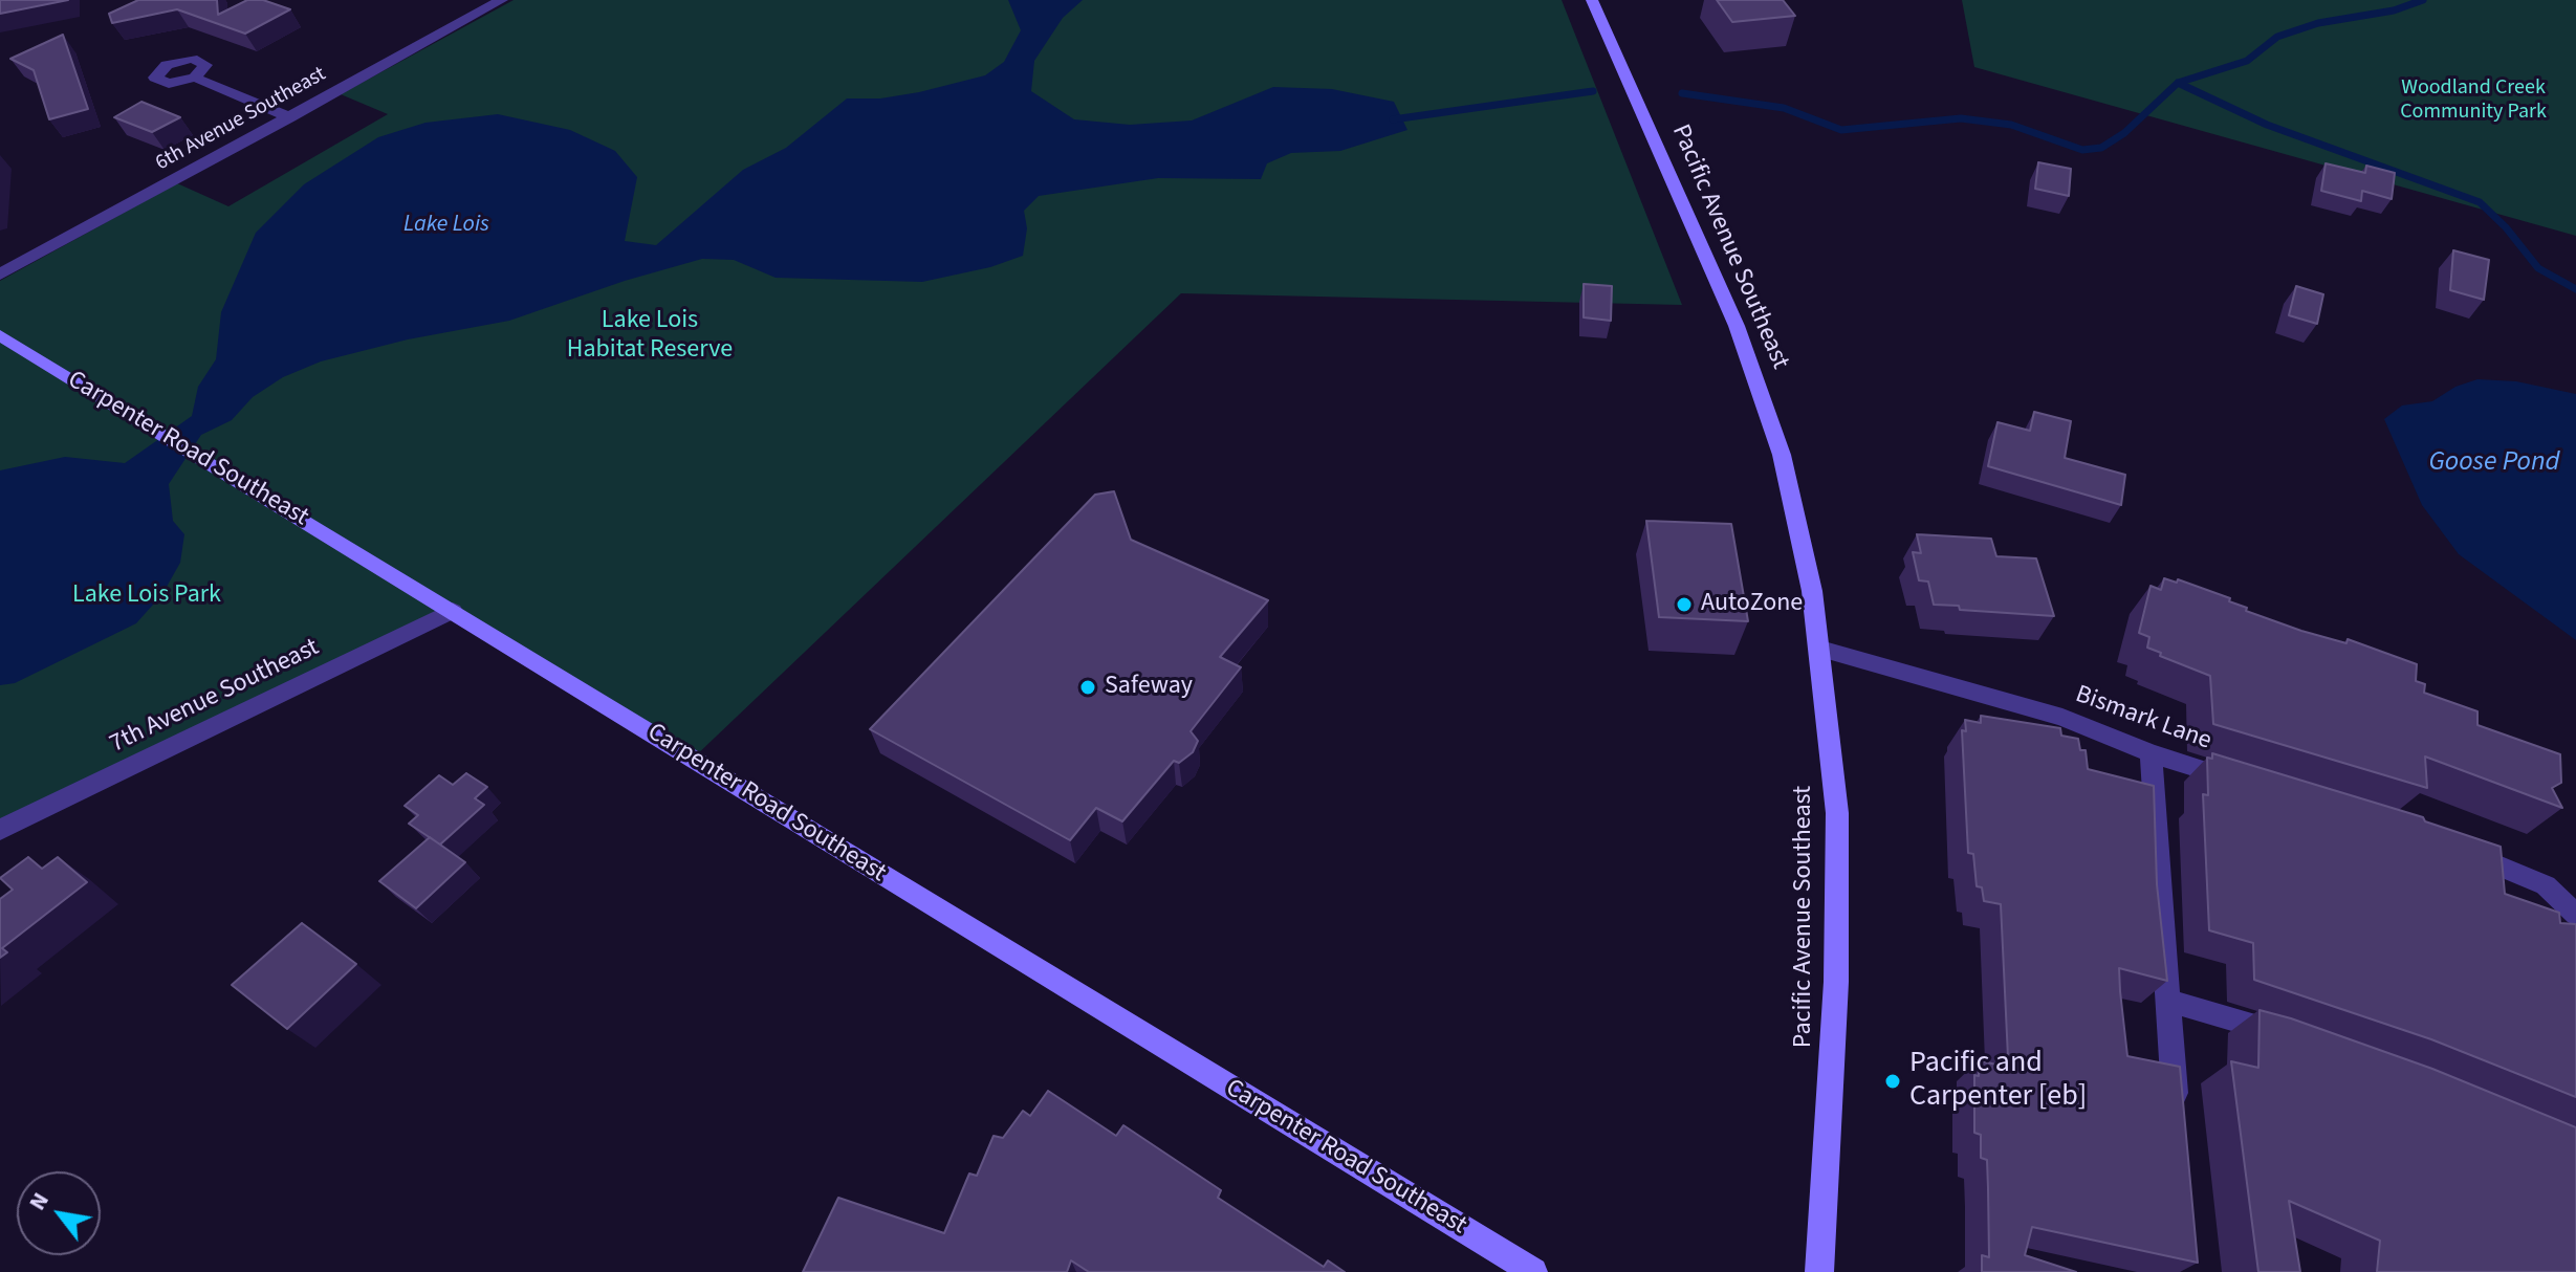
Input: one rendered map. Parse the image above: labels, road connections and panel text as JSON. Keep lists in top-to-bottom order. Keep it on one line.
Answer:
{"streets":{"main road":["Pacific Avenue Southeast","Carpenter Road Southeast"],"street":["6th Avenue Southeast","7th Avenue Southeast","Bismark Lane"]},"crossings":[["Pacific Avenue Southeast","Bismark Lane"],["Carpenter Road Southeast","7th Avenue Southeast"]],"water":["Lake Lois","Goose Pond"],"parks":["Woodland Creek Community Park","Lake Lois Habitat Reserve","Lake Lois Park"],"places":["AutoZone","Safeway","Pacific and Carpenter [eb]"],"north":"top left"}
